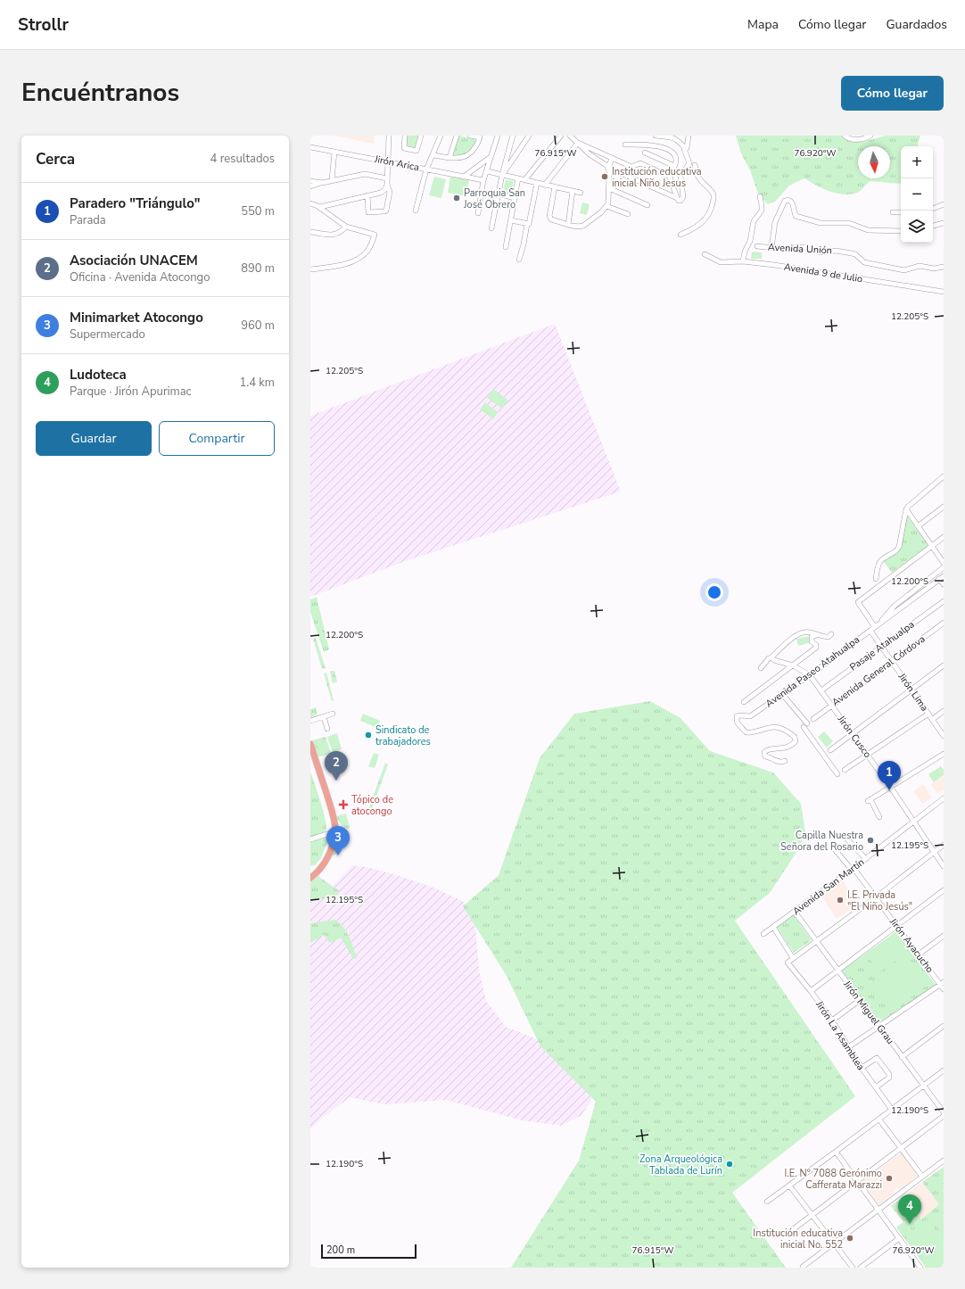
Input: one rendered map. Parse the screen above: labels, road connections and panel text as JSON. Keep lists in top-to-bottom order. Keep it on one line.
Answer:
{"streets":{"street":["Jirón Arica","Avenida Unión","Avenida 9 de Julio","Pasaje Atahualpa","Avenida General Córdova","Avenida Paseo Atahualpa","Jirón Lima","Jirón Cusco","Avenida San Martín","Jirón Ayacucho","Jirón Miguel Grau","Jirón La Asamblea"]},"crossings":[["Pasaje Atahualpa","Jirón Lima"],["Pasaje Atahualpa","Jirón Cusco"],["Avenida General Córdova","Jirón Lima"],["Avenida General Córdova","Jirón Cusco"],["Avenida Paseo Atahualpa","Jirón Lima"],["Avenida Paseo Atahualpa","Jirón Cusco"],["Jirón Cusco","Avenida San Martín"],["Avenida San Martín","Jirón Ayacucho"],["Avenida San Martín","Jirón Miguel Grau"]],"places":{"other":["Institución educativa inicial Niño Jesus","Parroquia San José Obrero","Sindicato de trabajadores","Capilla Nuestra Señora del Rosario","I.E. Privada \"El Niño Jesús\"","Zona Arqueológica Tablada de Lurín","I.E. N° 7088 Gerónimo Cafferata Marazzi","Institución educativa inicial No. 552"],"health":["Tópico de atocongo"]},"scale_bar":"200 m","north":"bottom","page":{"header":"Strollr","nav":["Mapa","Cómo llegar","Guardados"],"title":"Encuéntranos","buttons":["Cómo llegar",["Guardar","Compartir"]],"heading":["Cerca","4 resultados"],"map_buttons":["+","−"],"list":[{"mark":"1","name":"Paradero \"Triángulo\"","note":"Parada","value":"550 m"},{"mark":"2","name":"Asociación UNACEM","note":"Oficina · Avenida Atocongo","value":"890 m"},{"mark":"3","name":"Minimarket Atocongo","note":"Supermercado","value":"960 m"},{"mark":"4","name":"Ludoteca","note":"Parque · Jirón Apurimac","value":"1.4 km"}],"pins":["2","1","3","4"],"scale":"200 m"},"coordinates":["76.915°W","76.920°W","12.205°S","12.200°S","12.195°S","12.190°S"]}
